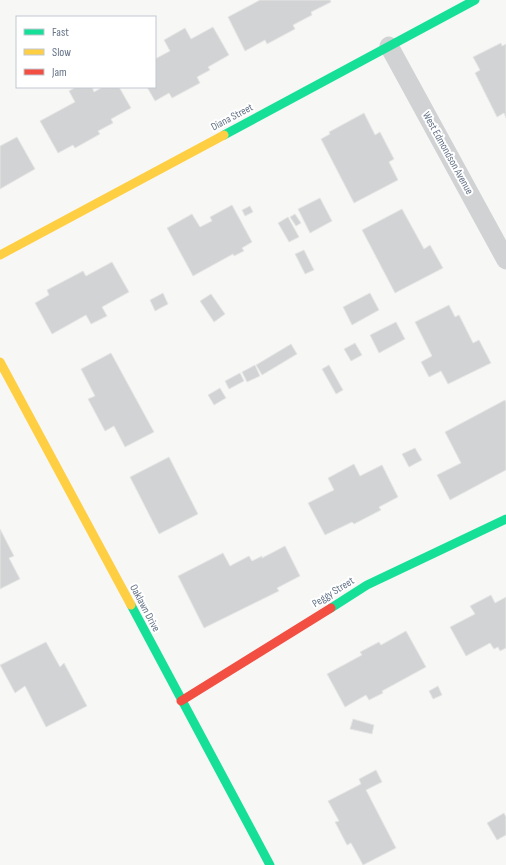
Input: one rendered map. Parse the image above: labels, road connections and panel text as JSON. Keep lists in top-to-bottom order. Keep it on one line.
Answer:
{"streets":{"street":["Diana Street","West Edmondson Avenue","Peggy Street","Oaklawn Drive"]},"crossings":[["Diana Street","West Edmondson Avenue"],["Peggy Street","Oaklawn Drive"]],"legend":["Fast","Slow","Jam"]}
